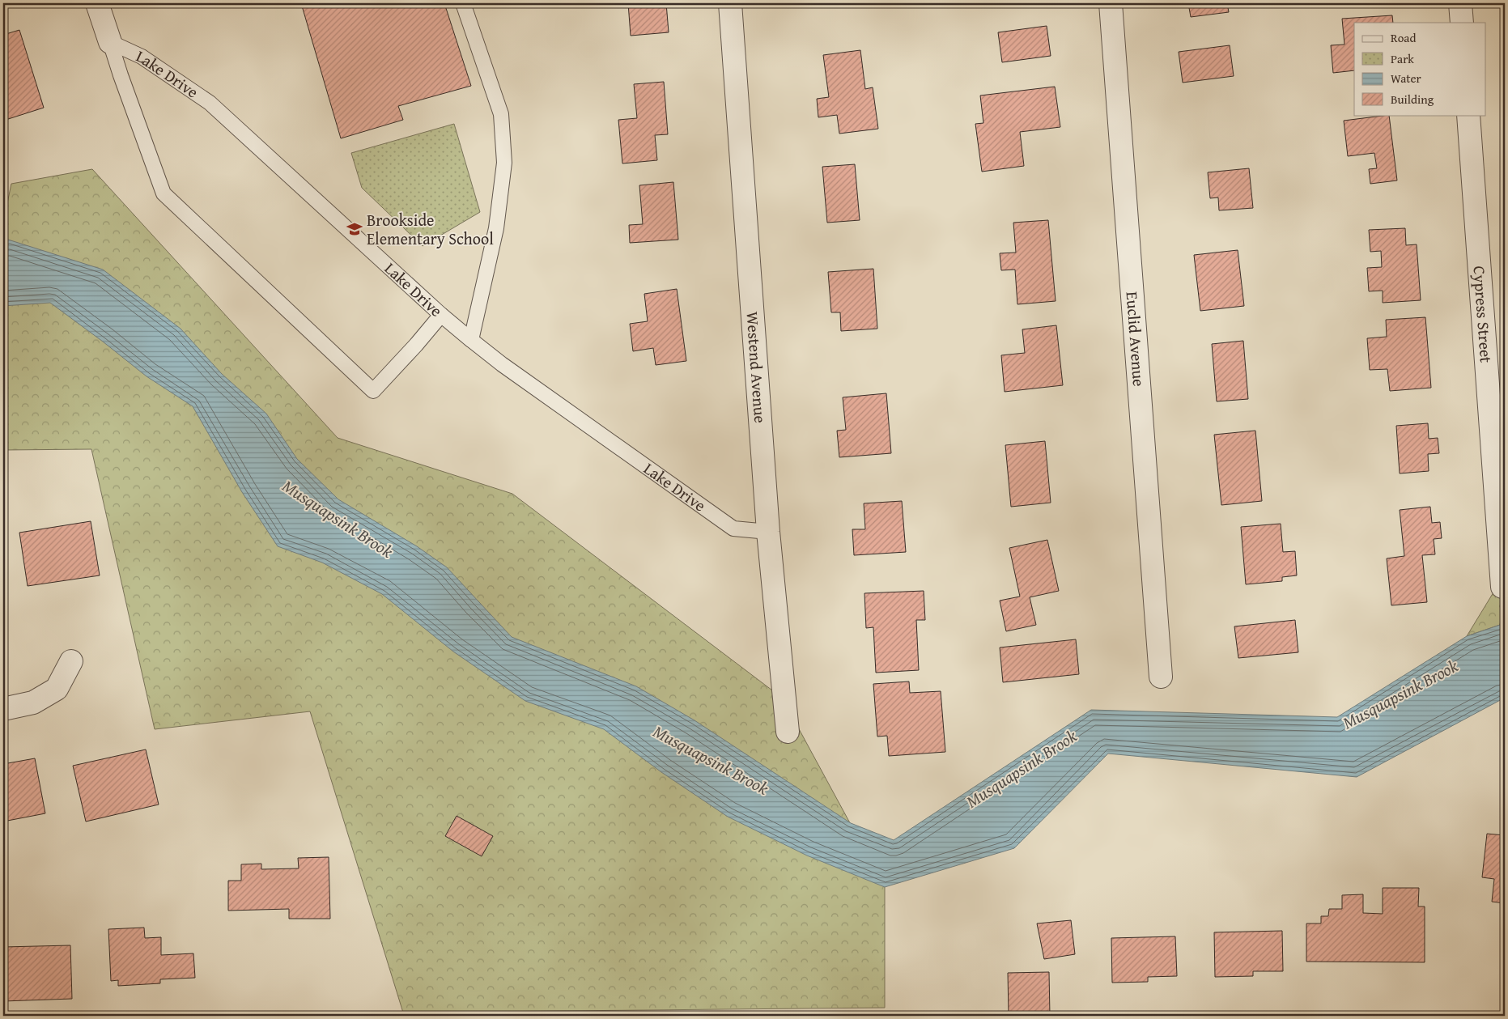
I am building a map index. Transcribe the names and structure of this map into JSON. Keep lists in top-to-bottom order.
{
  "streets": {
    "street": ["Cypress Street", "Euclid Avenue", "Westend Avenue"],
    "lane": ["Lake Drive"]
  },
  "crossings": [
    ["Lake Drive", "Westend Avenue"]
  ],
  "water": ["Musquapsink Brook"],
  "places": {
    "school or university": ["Brookside Elementary School"]
  },
  "legend": [
    "Road",
    "Park",
    "Water",
    "Building"
  ]
}
